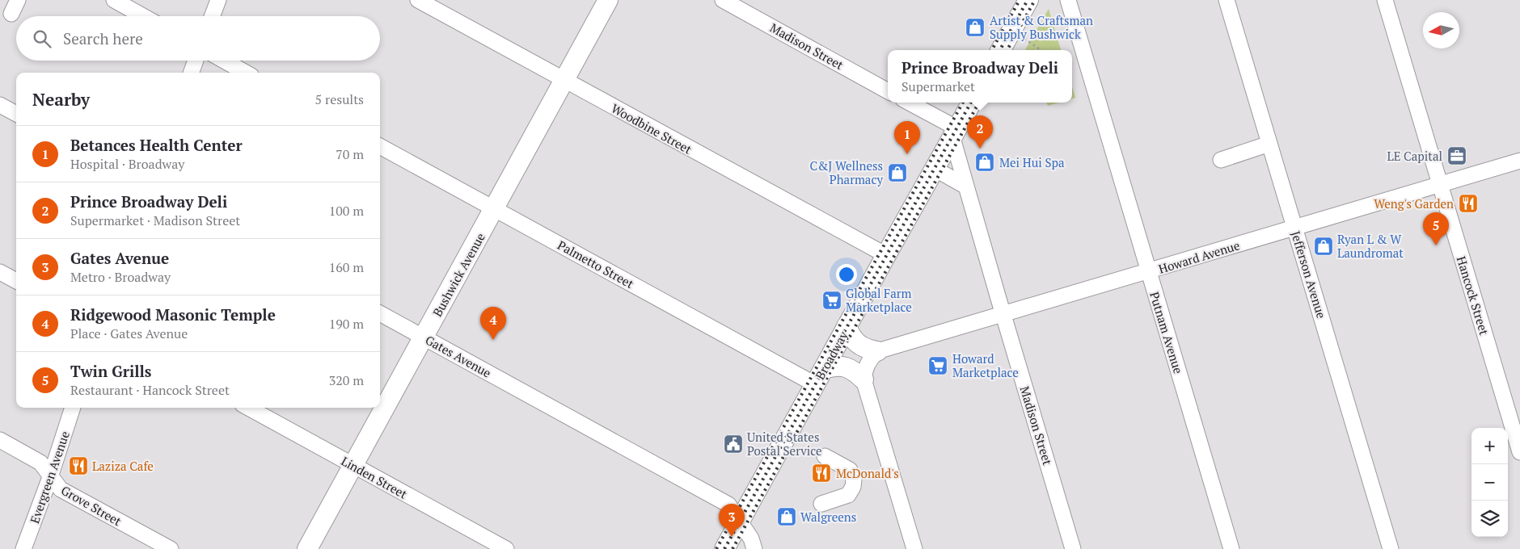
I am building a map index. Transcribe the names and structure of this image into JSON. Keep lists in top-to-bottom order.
{
  "streets": {
    "main road": ["Bushwick Avenue", "Broadway"],
    "street": [
      "Madison Street",
      "Woodbine Street",
      "Howard Avenue",
      "Palmetto Street",
      "Jefferson Avenue",
      "Hancock Street",
      "Putnam Avenue",
      "Gates Avenue",
      "Evergreen Avenue",
      "Linden Street",
      "Grove Street"
    ]
  },
  "crossings": [
    ["Madison Street", "Howard Avenue"],
    ["Madison Street", "Broadway"],
    ["Woodbine Street", "Bushwick Avenue"],
    ["Woodbine Street", "Broadway"],
    ["Howard Avenue", "Jefferson Avenue"],
    ["Howard Avenue", "Hancock Street"],
    ["Howard Avenue", "Putnam Avenue"],
    ["Palmetto Street", "Bushwick Avenue"],
    ["Palmetto Street", "Broadway"],
    ["Bushwick Avenue", "Gates Avenue"],
    ["Bushwick Avenue", "Linden Street"],
    ["Broadway", "Gates Avenue"],
    ["Evergreen Avenue", "Grove Street"]
  ],
  "places": {
    "shop": [
      "Artist & Craftsman Supply Bushwick",
      "Mei Hui Spa",
      "C&J Wellness Pharmacy",
      "Ryan L & W Laundromat",
      "Walgreens"
    ],
    "office": ["LE Capital"],
    "restaurant": ["Weng's Garden", "Laziza Cafe", "McDonald's"],
    "supermarket": ["Global Farm Marketplace", "Howard Marketplace"],
    "public building": ["United States Postal Service"]
  },
  "north": "left",
  "page": {
    "search": "Search here",
    "popup": ["Prince Broadway Deli", "Supermarket"],
    "heading": ["Nearby", "5 results"],
    "pins": [
      "2",
      "1",
      "5",
      "4",
      "3"
    ],
    "list": [
      {
        "mark": "1",
        "name": "Betances Health Center",
        "note": "Hospital · Broadway",
        "value": "70 m"
      },
      {
        "mark": "2",
        "name": "Prince Broadway Deli",
        "note": "Supermarket · Madison Street",
        "value": "100 m"
      },
      {
        "mark": "3",
        "name": "Gates Avenue",
        "note": "Metro · Broadway",
        "value": "160 m"
      },
      {
        "mark": "4",
        "name": "Ridgewood Masonic Temple",
        "note": "Place · Gates Avenue",
        "value": "190 m"
      },
      {
        "mark": "5",
        "name": "Twin Grills",
        "note": "Restaurant · Hancock Street",
        "value": "320 m"
      }
    ],
    "map_buttons": ["+", "−"]
  }
}
